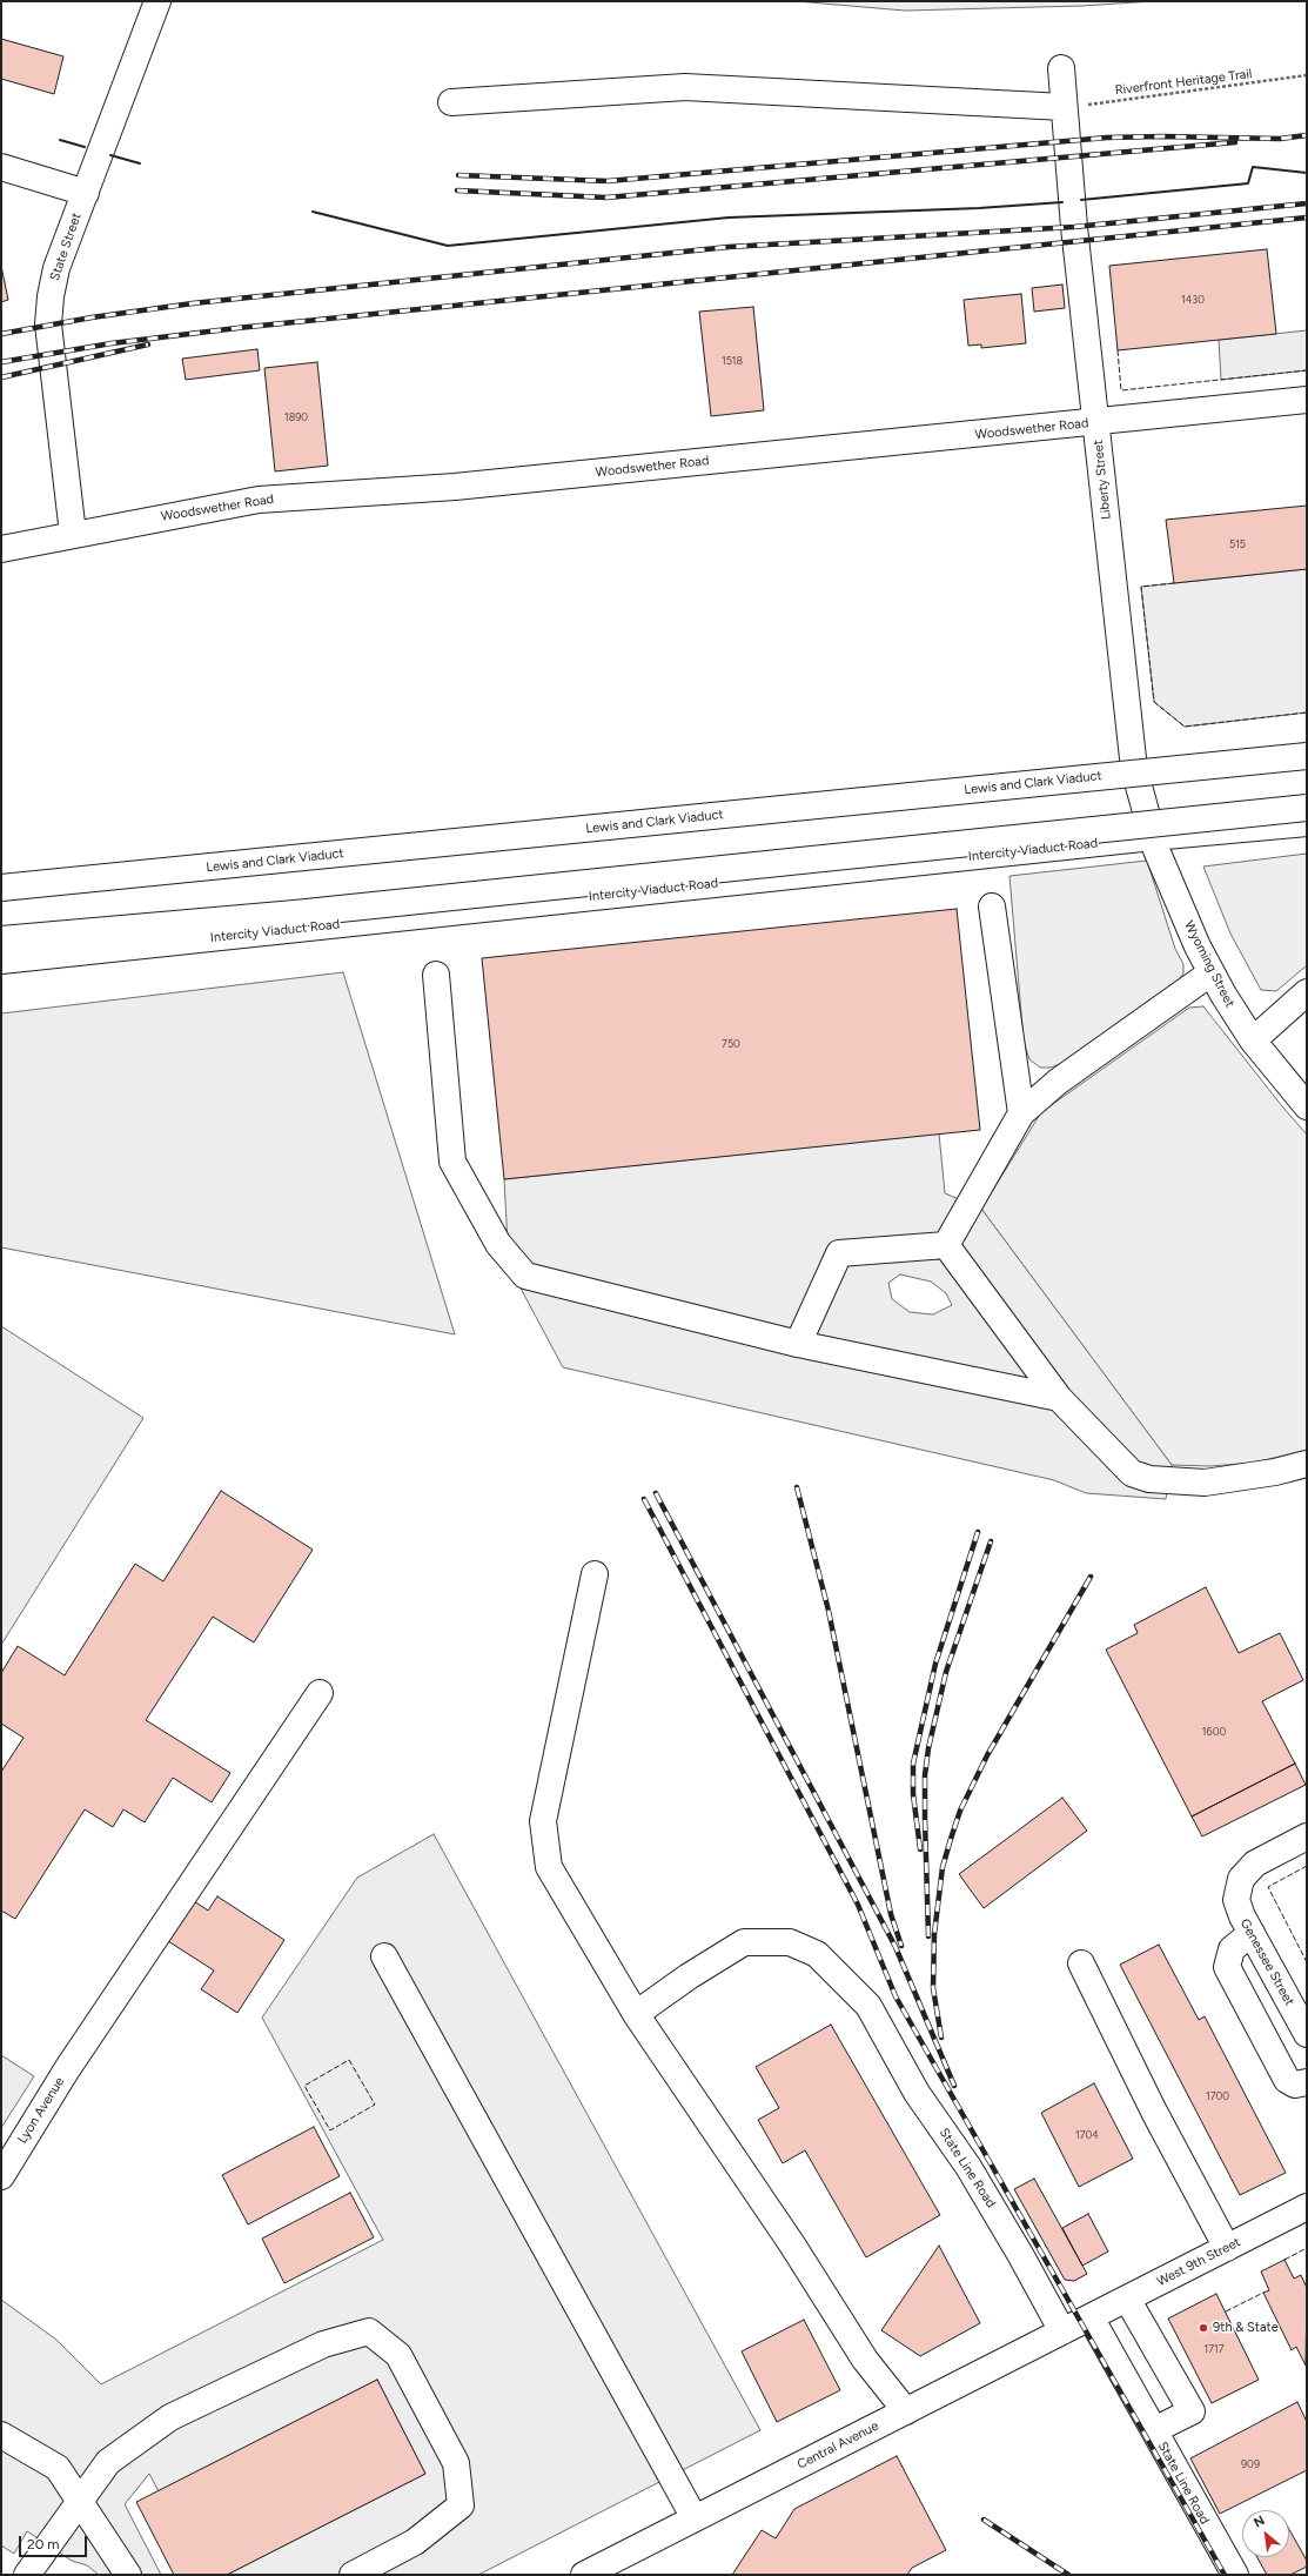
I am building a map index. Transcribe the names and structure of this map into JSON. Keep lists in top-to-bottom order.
{
  "streets": {
    "main road": [
      "State Street",
      "Woodswether Road",
      "Liberty Street",
      "Lewis and Clark Viaduct",
      "Intercity Viaduct Road",
      "Wyoming Street",
      "Genessee Street",
      "Lyon Avenue",
      "State Line Road",
      "West 9th Street",
      "Central Avenue"
    ],
    "path": ["Riverfront Heritage Trail"]
  },
  "crossings": [
    ["Riverfront Heritage Trail", "Liberty Street"],
    ["State Street", "Woodswether Road"],
    ["Woodswether Road", "Liberty Street"],
    ["Liberty Street", "Wyoming Street"],
    ["Intercity Viaduct Road", "Wyoming Street"],
    ["State Line Road", "West 9th Street"],
    ["State Line Road", "Central Avenue"],
    ["West 9th Street", "Central Avenue"]
  ],
  "places": ["9th & State"],
  "house_numbers": [
    "1430",
    "1518",
    "1890",
    "515",
    "750",
    "1600",
    "1700",
    "1704",
    "1717",
    "909"
  ],
  "scale_bar": "20 m",
  "north": "top left"
}
